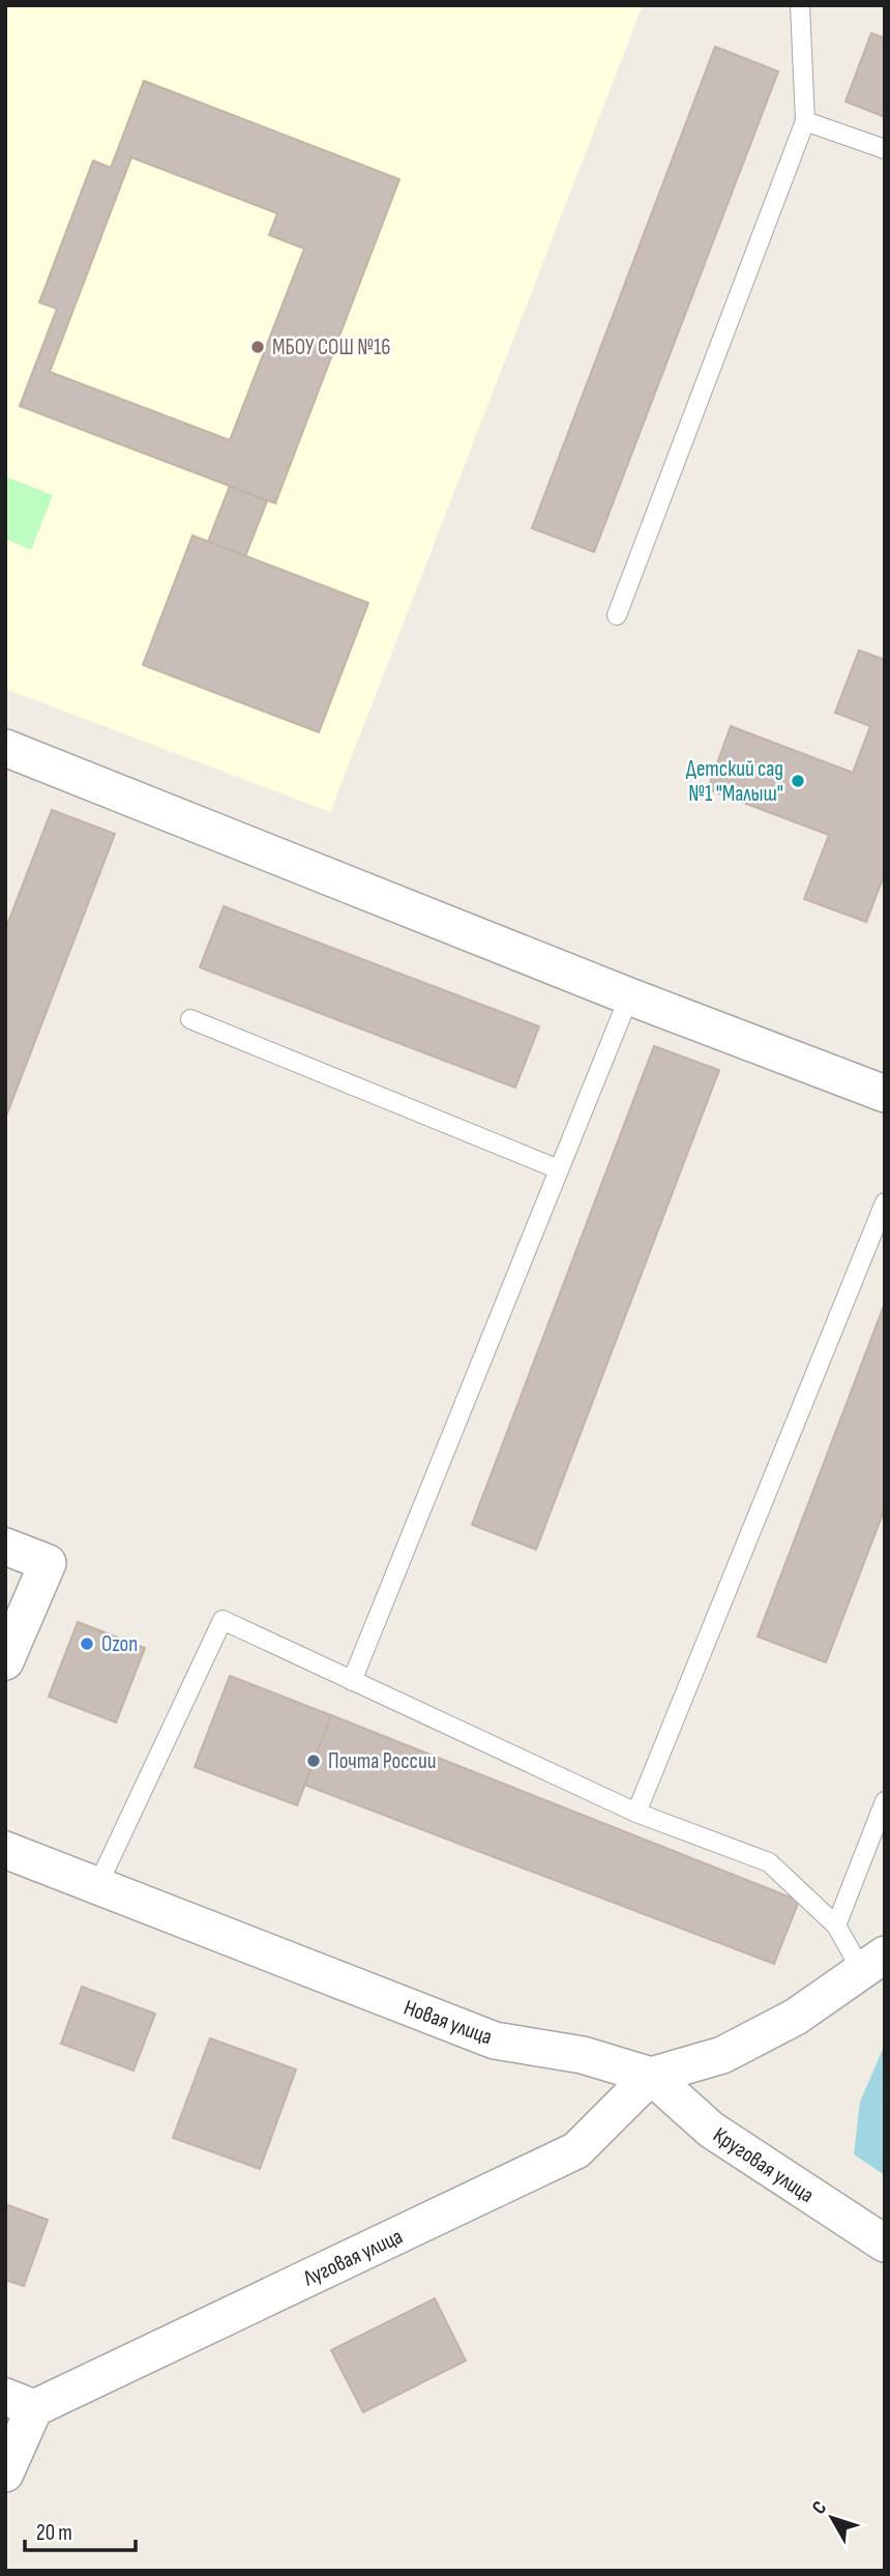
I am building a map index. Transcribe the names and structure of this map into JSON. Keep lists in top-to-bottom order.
{
  "streets": {
    "street": ["Новая улица", "Круговая улица", "Луговая улица"]
  },
  "crossings": [
    ["Новая улица", "Круговая улица"],
    ["Новая улица", "Луговая улица"],
    ["Круговая улица", "Луговая улица"]
  ],
  "places": [
    "МБОУ СОШ №16",
    "Детский сад №1 \"Малыш\"",
    "Ozon",
    "Почта России"
  ],
  "scale_bar": "20 m",
  "north": "top left"
}
